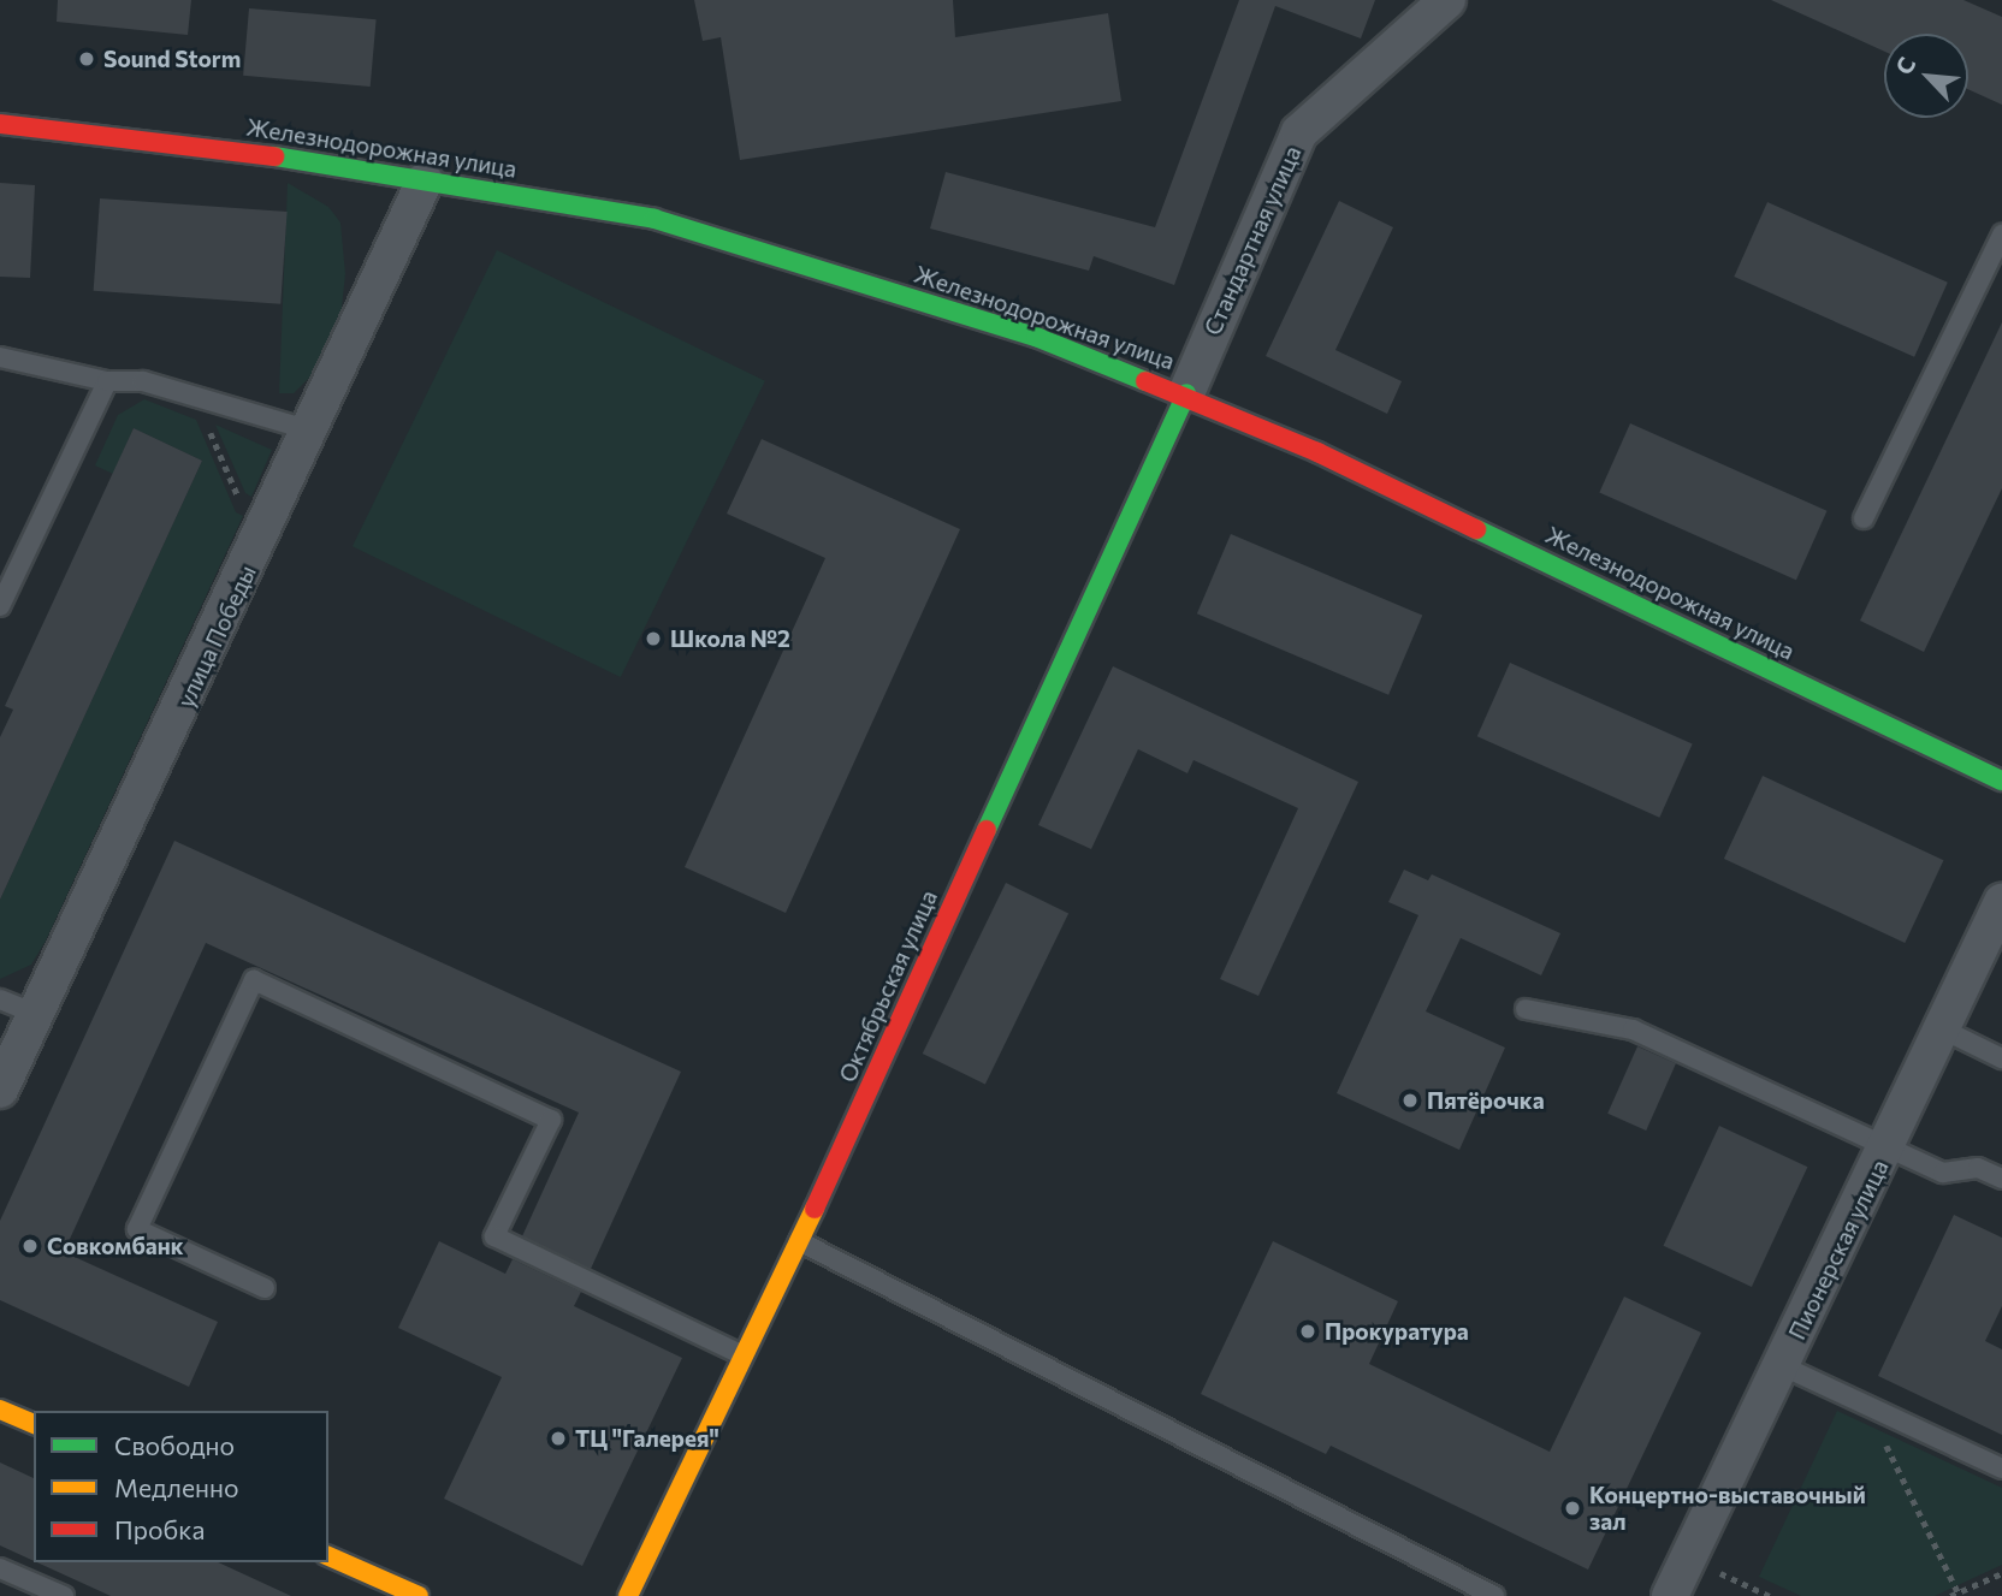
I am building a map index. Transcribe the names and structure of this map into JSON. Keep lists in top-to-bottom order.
{
  "streets": {
    "street": [
      "Железнодорожная улица",
      "Стандартная улица",
      "улица Победы",
      "Октябрьская улица",
      "Пионерская улица"
    ]
  },
  "crossings": [
    ["Железнодорожная улица", "Стандартная улица"],
    ["Железнодорожная улица", "улица Победы"],
    ["Железнодорожная улица", "Октябрьская улица"],
    ["Стандартная улица", "Октябрьская улица"]
  ],
  "places": [
    "Sound Storm",
    "Школа №2",
    "Пятёрочка",
    "Совкомбанк",
    "Прокуратура",
    "ТЦ \"Галерея\"",
    "Концертно-выставочный зал"
  ],
  "legend": ["Свободно", "Медленно", "Пробка"],
  "north": "top left"
}
